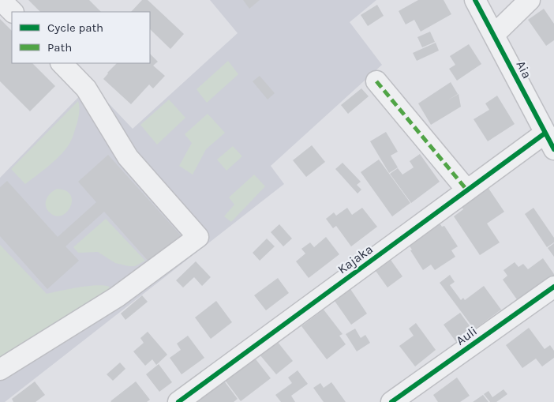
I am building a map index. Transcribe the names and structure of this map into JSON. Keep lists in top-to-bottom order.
{
  "streets": {
    "street": ["Aia", "Kajaka", "Auli"]
  },
  "crossings": [
    ["Aia", "Kajaka"]
  ],
  "legend": ["Cycle path", "Path"]
}
